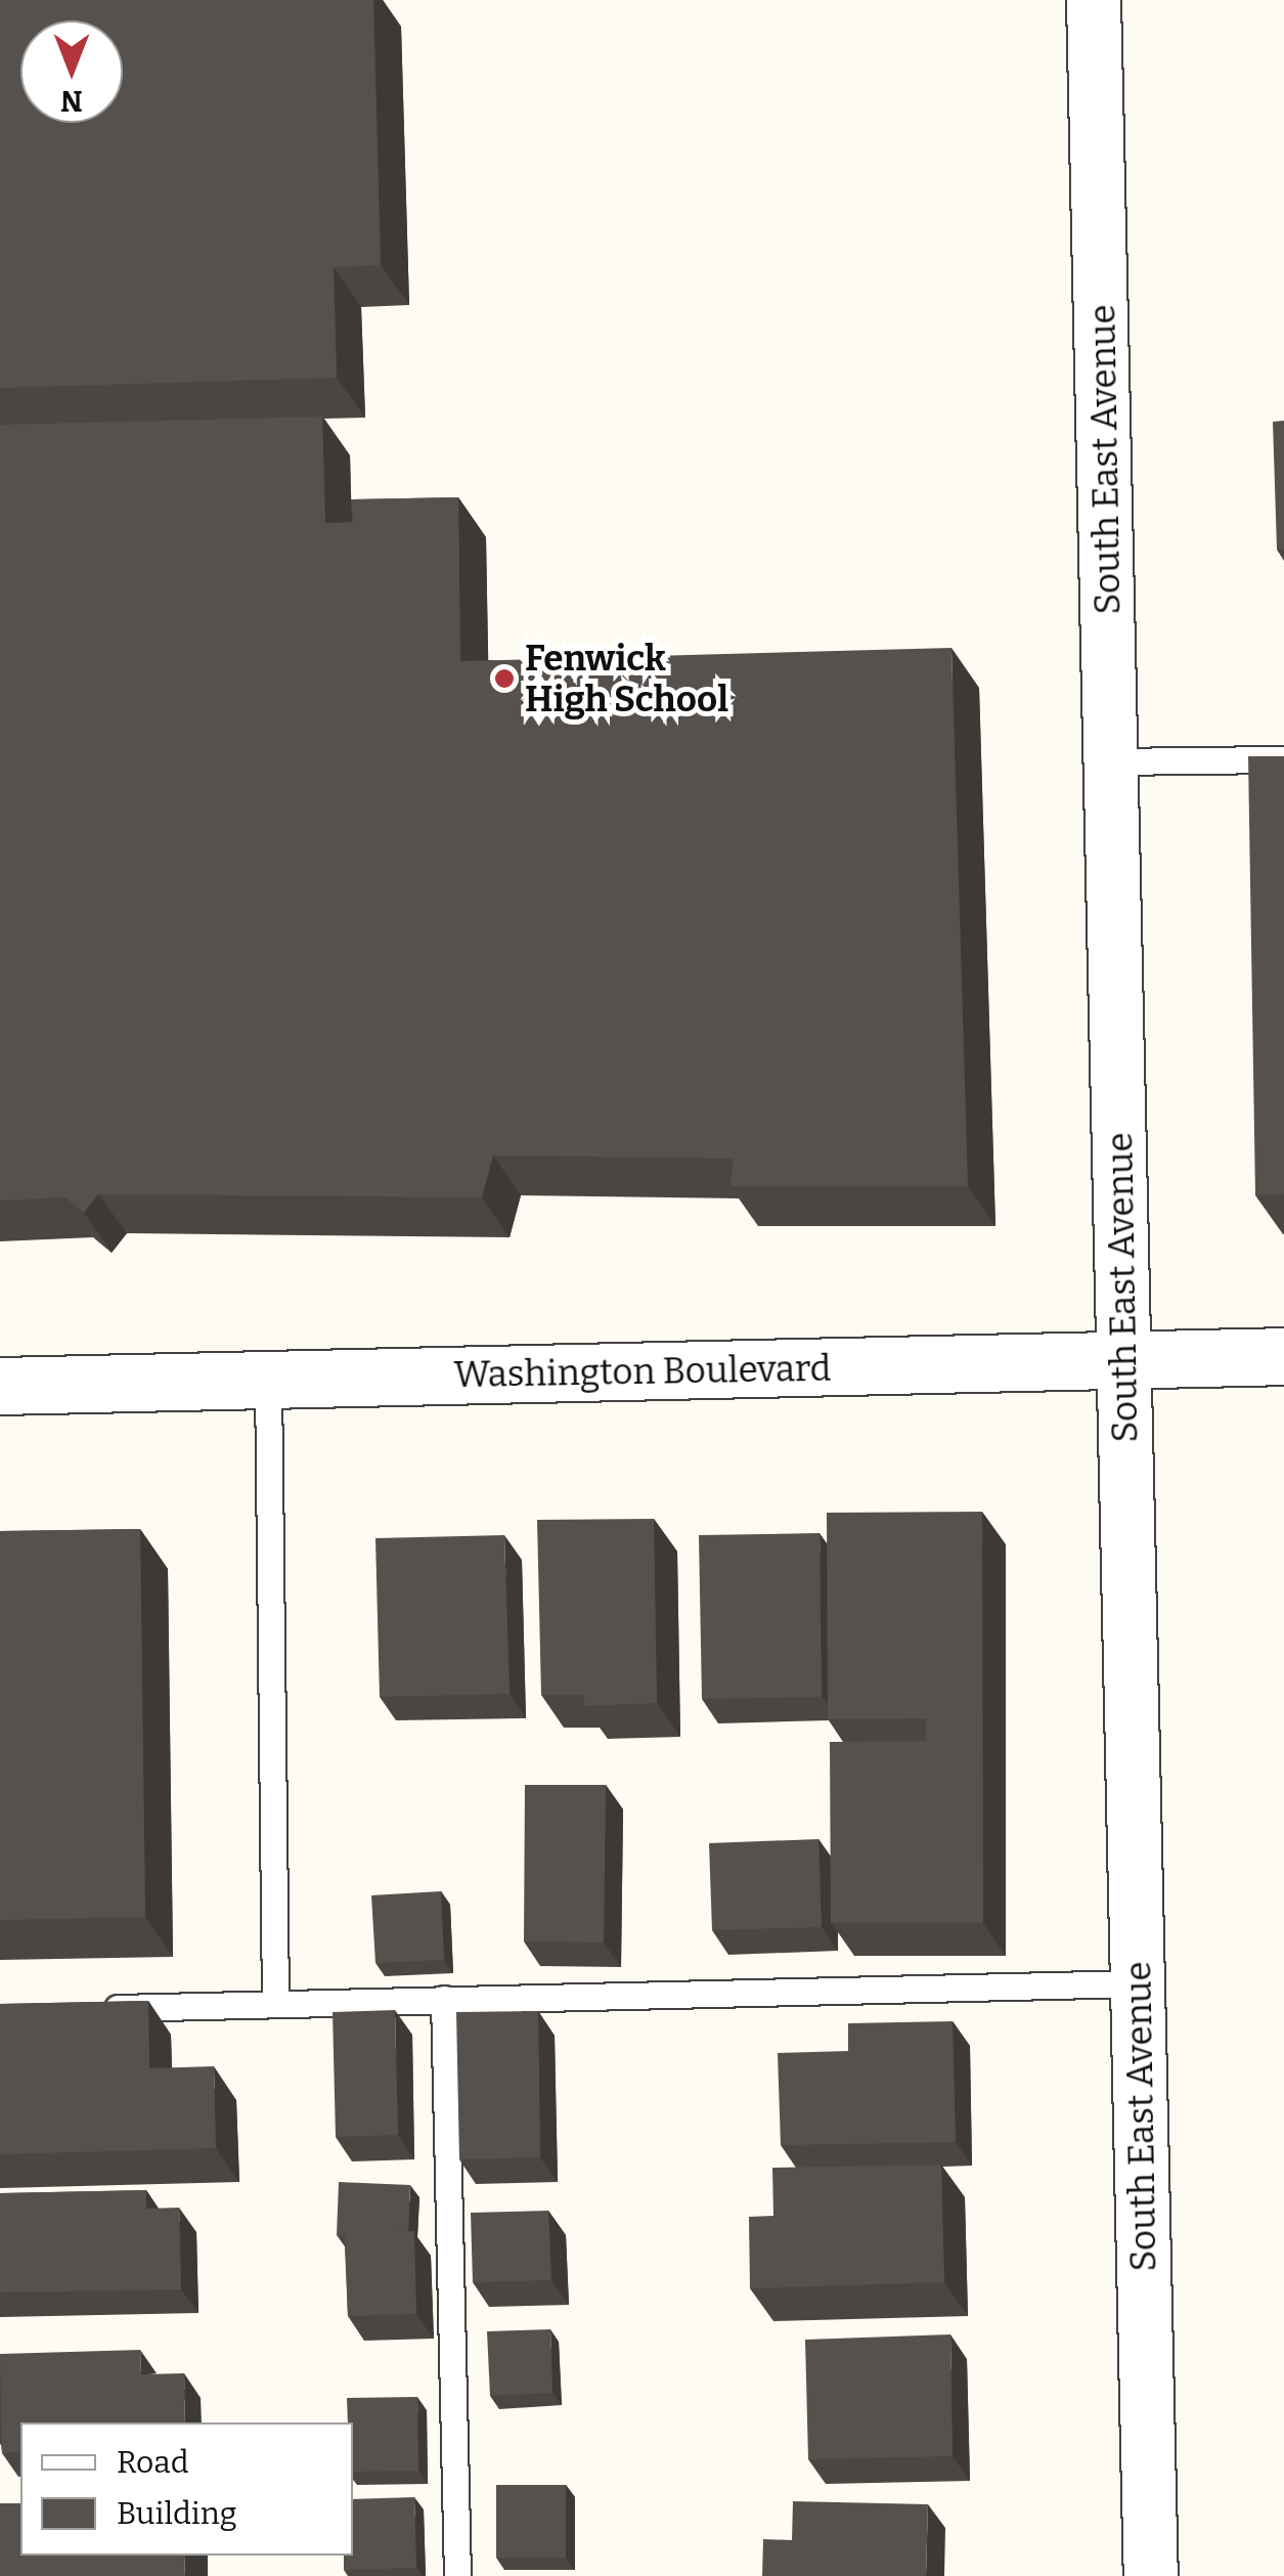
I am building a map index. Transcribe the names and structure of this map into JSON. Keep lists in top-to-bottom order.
{
  "streets": {
    "street": ["South East Avenue", "Washington Boulevard"]
  },
  "crossings": [
    ["South East Avenue", "Washington Boulevard"]
  ],
  "places": ["Fenwick High School"],
  "legend": ["Road", "Building"],
  "north": "bottom"
}
